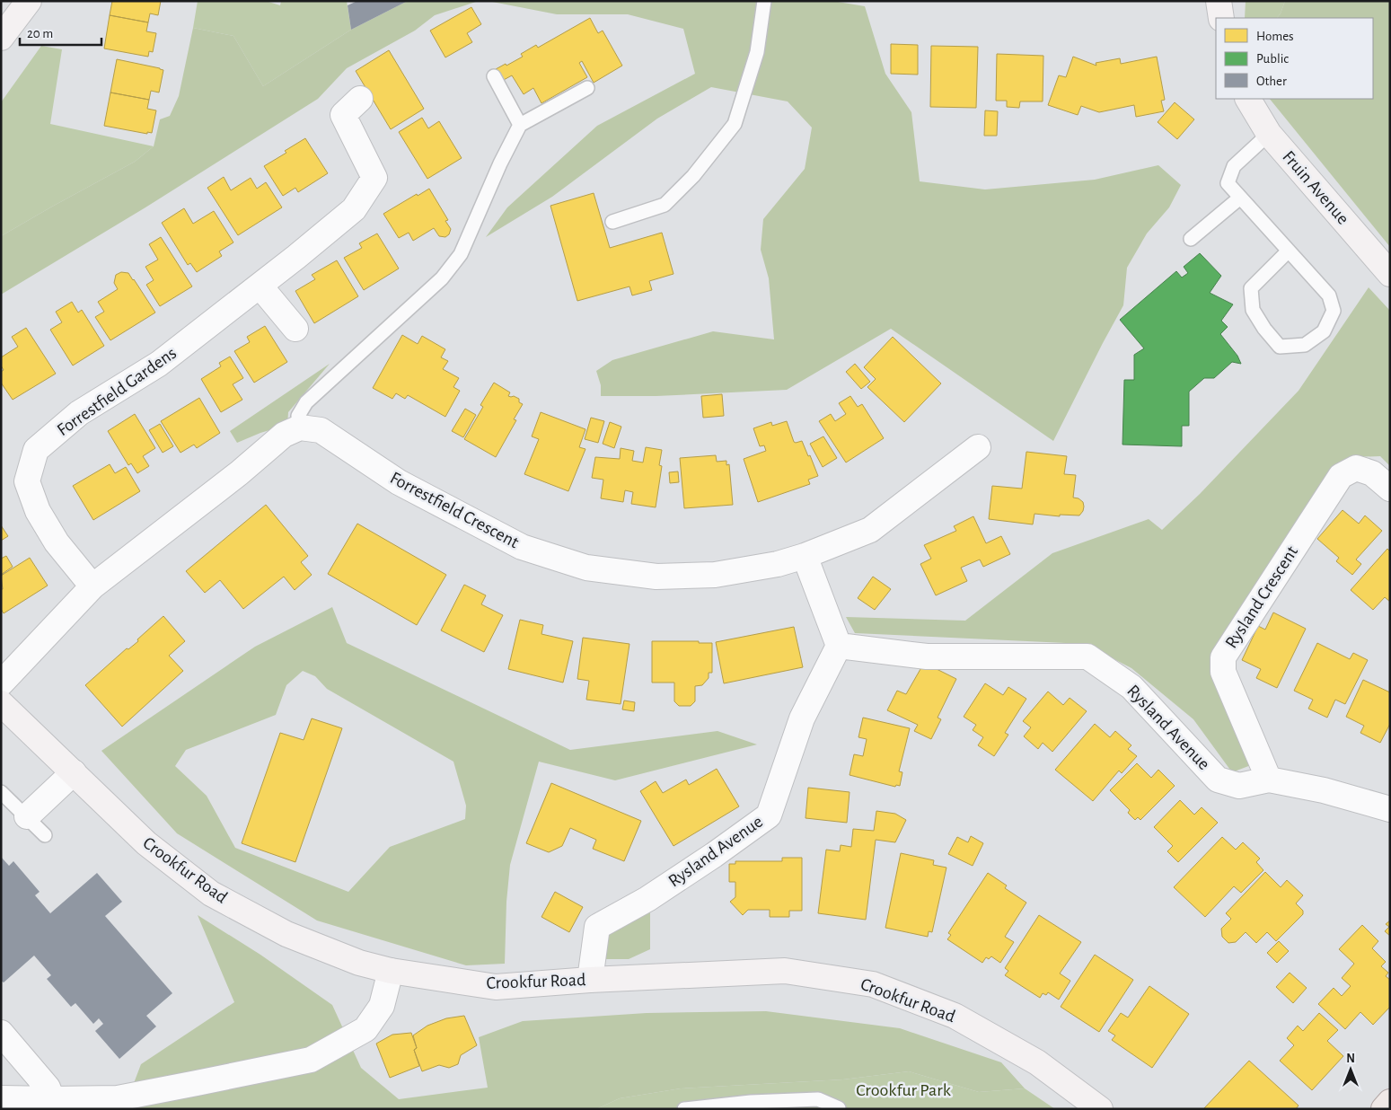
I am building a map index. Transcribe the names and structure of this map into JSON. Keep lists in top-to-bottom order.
{
  "streets": {
    "street": [
      "Fruin Avenue",
      "Forrestfield Gardens",
      "Forrestfield Crescent",
      "Rysland Crescent",
      "Rysland Avenue",
      "Crookfur Road"
    ]
  },
  "crossings": [
    ["Rysland Crescent", "Rysland Avenue"],
    ["Rysland Avenue", "Crookfur Road"]
  ],
  "parks": ["Crookfur Park"],
  "legend": ["Homes", "Public", "Other"],
  "scale_bar": "20 m",
  "north": "top"
}
